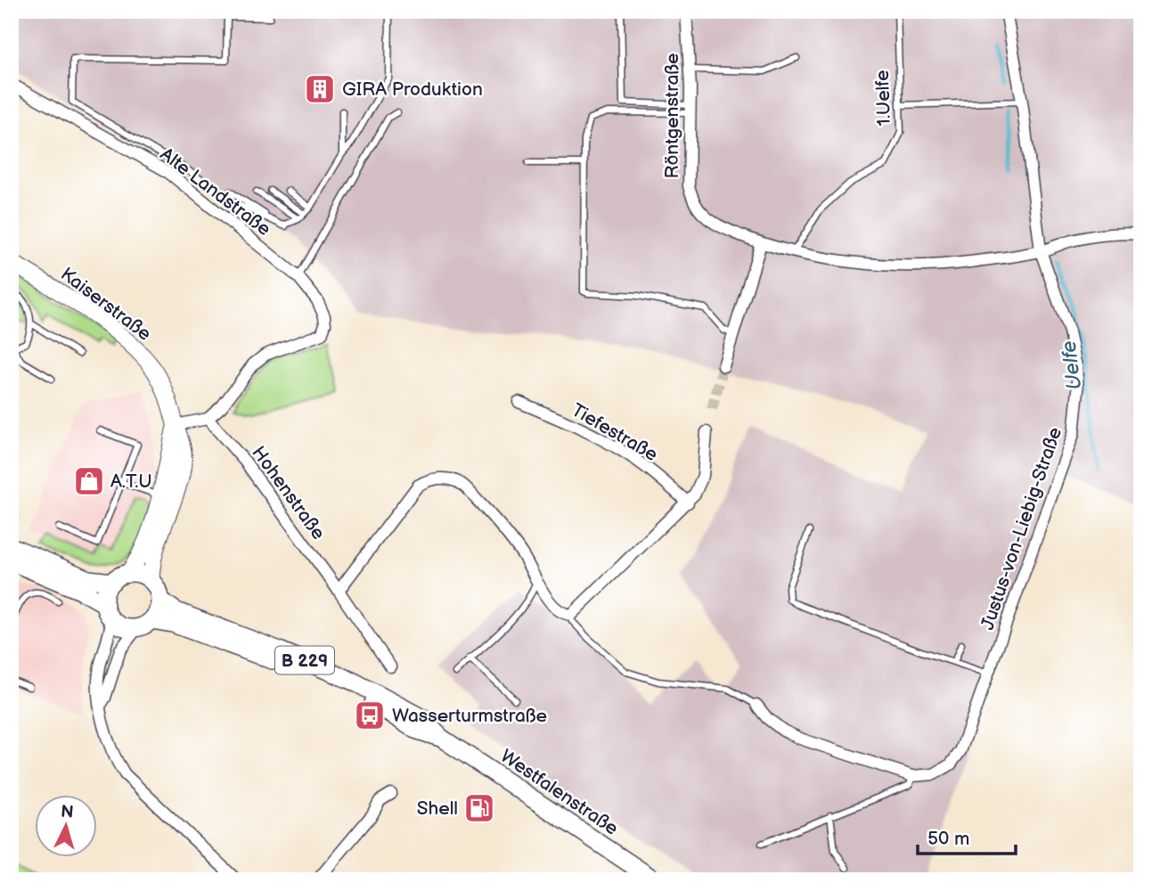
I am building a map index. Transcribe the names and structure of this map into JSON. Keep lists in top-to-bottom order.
{
  "streets": {
    "main road": ["Kaiserstraße", "B 229", "Westfalenstraße"],
    "street": [
      "Röntgenstraße",
      "Alte Landstraße",
      "Tiefestraße",
      "Hohenstraße",
      "Justus-von-Liebig-Straße"
    ],
    "lane": ["1.Uelfe"]
  },
  "crossings": [
    ["1.Uelfe", "Röntgenstraße"],
    ["Röntgenstraße", "Justus-von-Liebig-Straße"],
    ["Alte Landstraße", "Hohenstraße"],
    ["Kaiserstraße", "Westfalenstraße"]
  ],
  "water": ["Uelfe"],
  "places": {
    "building": ["GIRA Produktion"],
    "shop": ["A.T.U"],
    "bus stop": ["Wasserturmstraße"],
    "fuel station": ["Shell"]
  },
  "scale_bar": "50 m",
  "north": "top"
}
